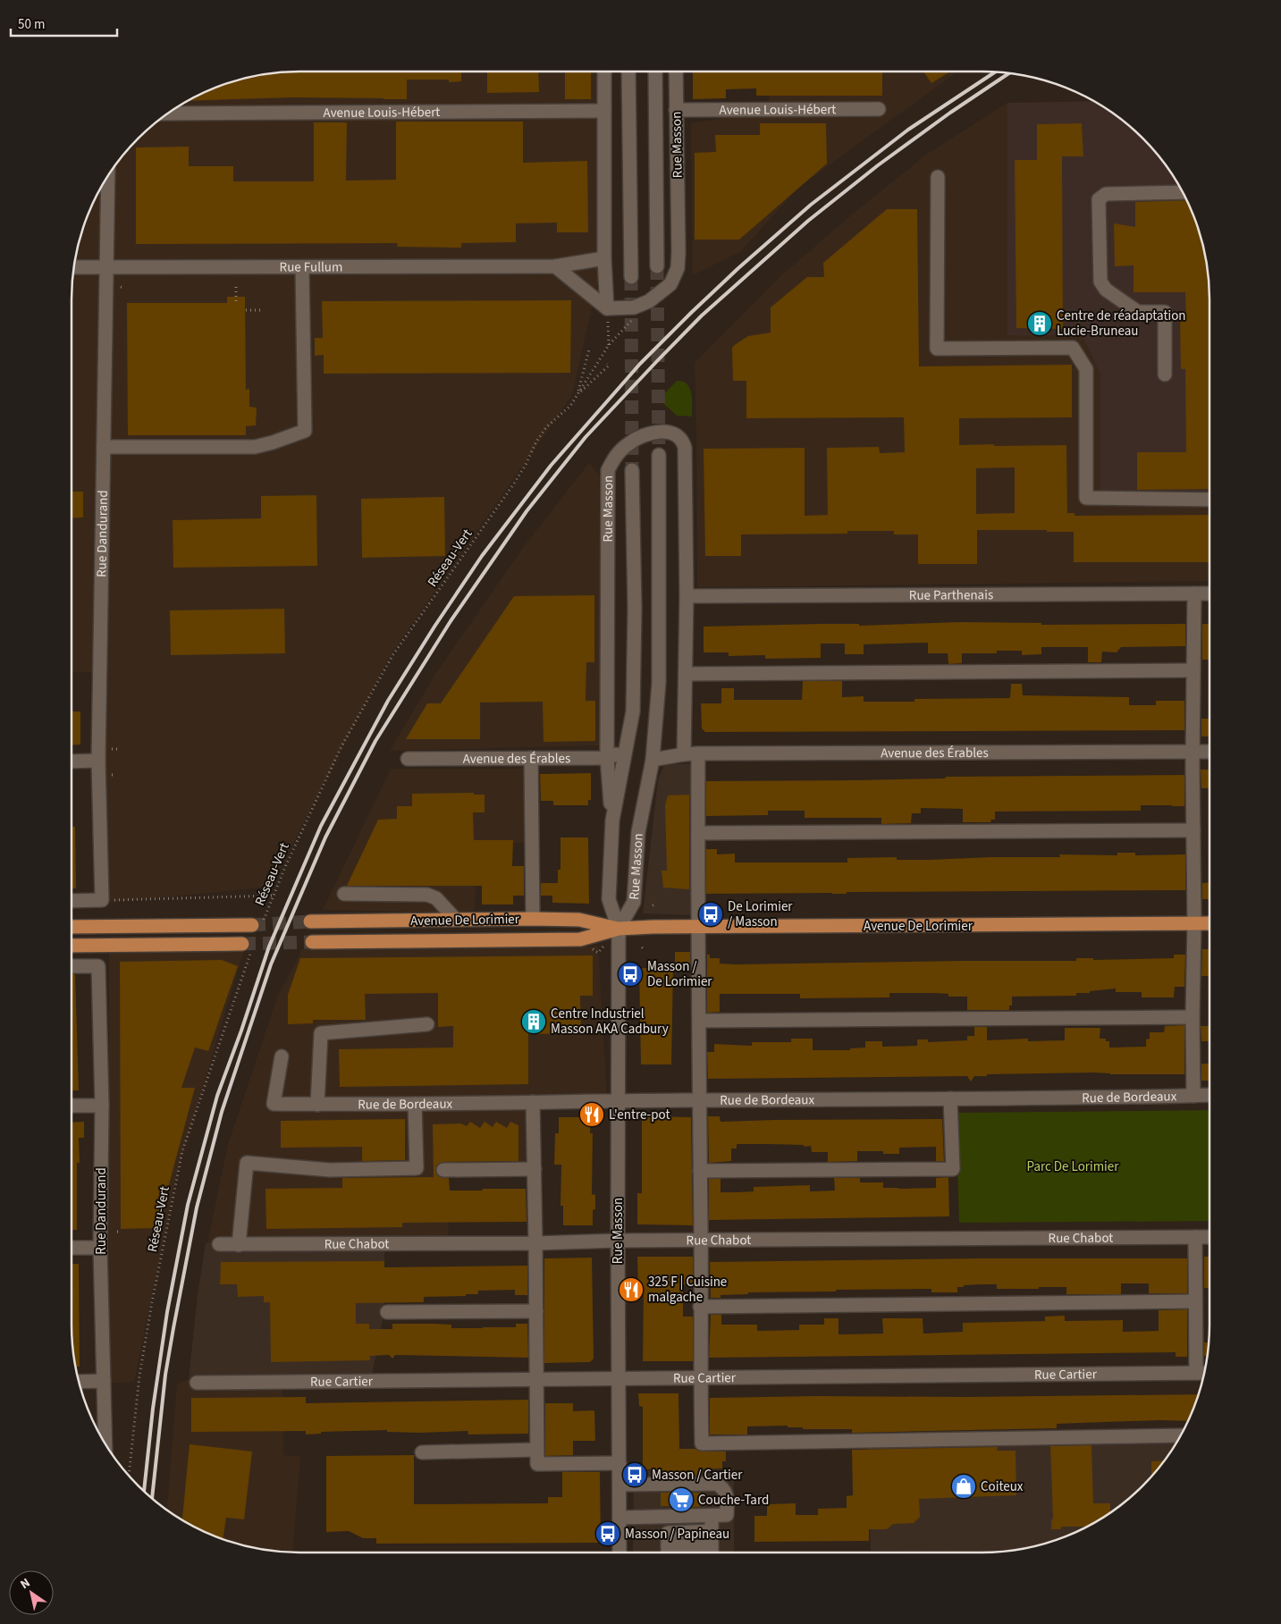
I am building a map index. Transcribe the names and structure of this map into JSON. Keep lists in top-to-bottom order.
{
  "streets": {
    "main road": ["Avenue De Lorimier"],
    "street": [
      "Avenue Louis-Hébert",
      "Rue Masson",
      "Rue Fullum",
      "Rue Dandurand",
      "Rue Parthenais",
      "Avenue des Érables",
      "Rue de Bordeaux",
      "Rue Chabot",
      "Rue Cartier"
    ],
    "path": ["Réseau-Vert"]
  },
  "crossings": [
    ["Avenue Louis-Hébert", "Rue Masson"],
    ["Rue Masson", "Rue Parthenais"],
    ["Rue Masson", "Avenue des Érables"],
    ["Rue Masson", "Avenue De Lorimier"],
    ["Rue Masson", "Rue de Bordeaux"],
    ["Rue Masson", "Rue Chabot"],
    ["Rue Masson", "Rue Cartier"],
    ["Rue Fullum", "Rue Dandurand"]
  ],
  "parks": ["Parc De Lorimier"],
  "places": {
    "building": ["Centre de réadaptation Lucie-Bruneau", "Centre Industriel Masson AKA Cadbury"],
    "bus stop": [
      "De Lorimier / Masson",
      "Masson / De Lorimier",
      "Masson / Cartier",
      "Masson / Papineau"
    ],
    "restaurant": ["L'entre-pot", "325 F | Cuisine malgache"],
    "shop": ["Coiteux"],
    "supermarket": ["Couche-Tard"]
  },
  "scale_bar": "50 m",
  "north": "top left"
}
